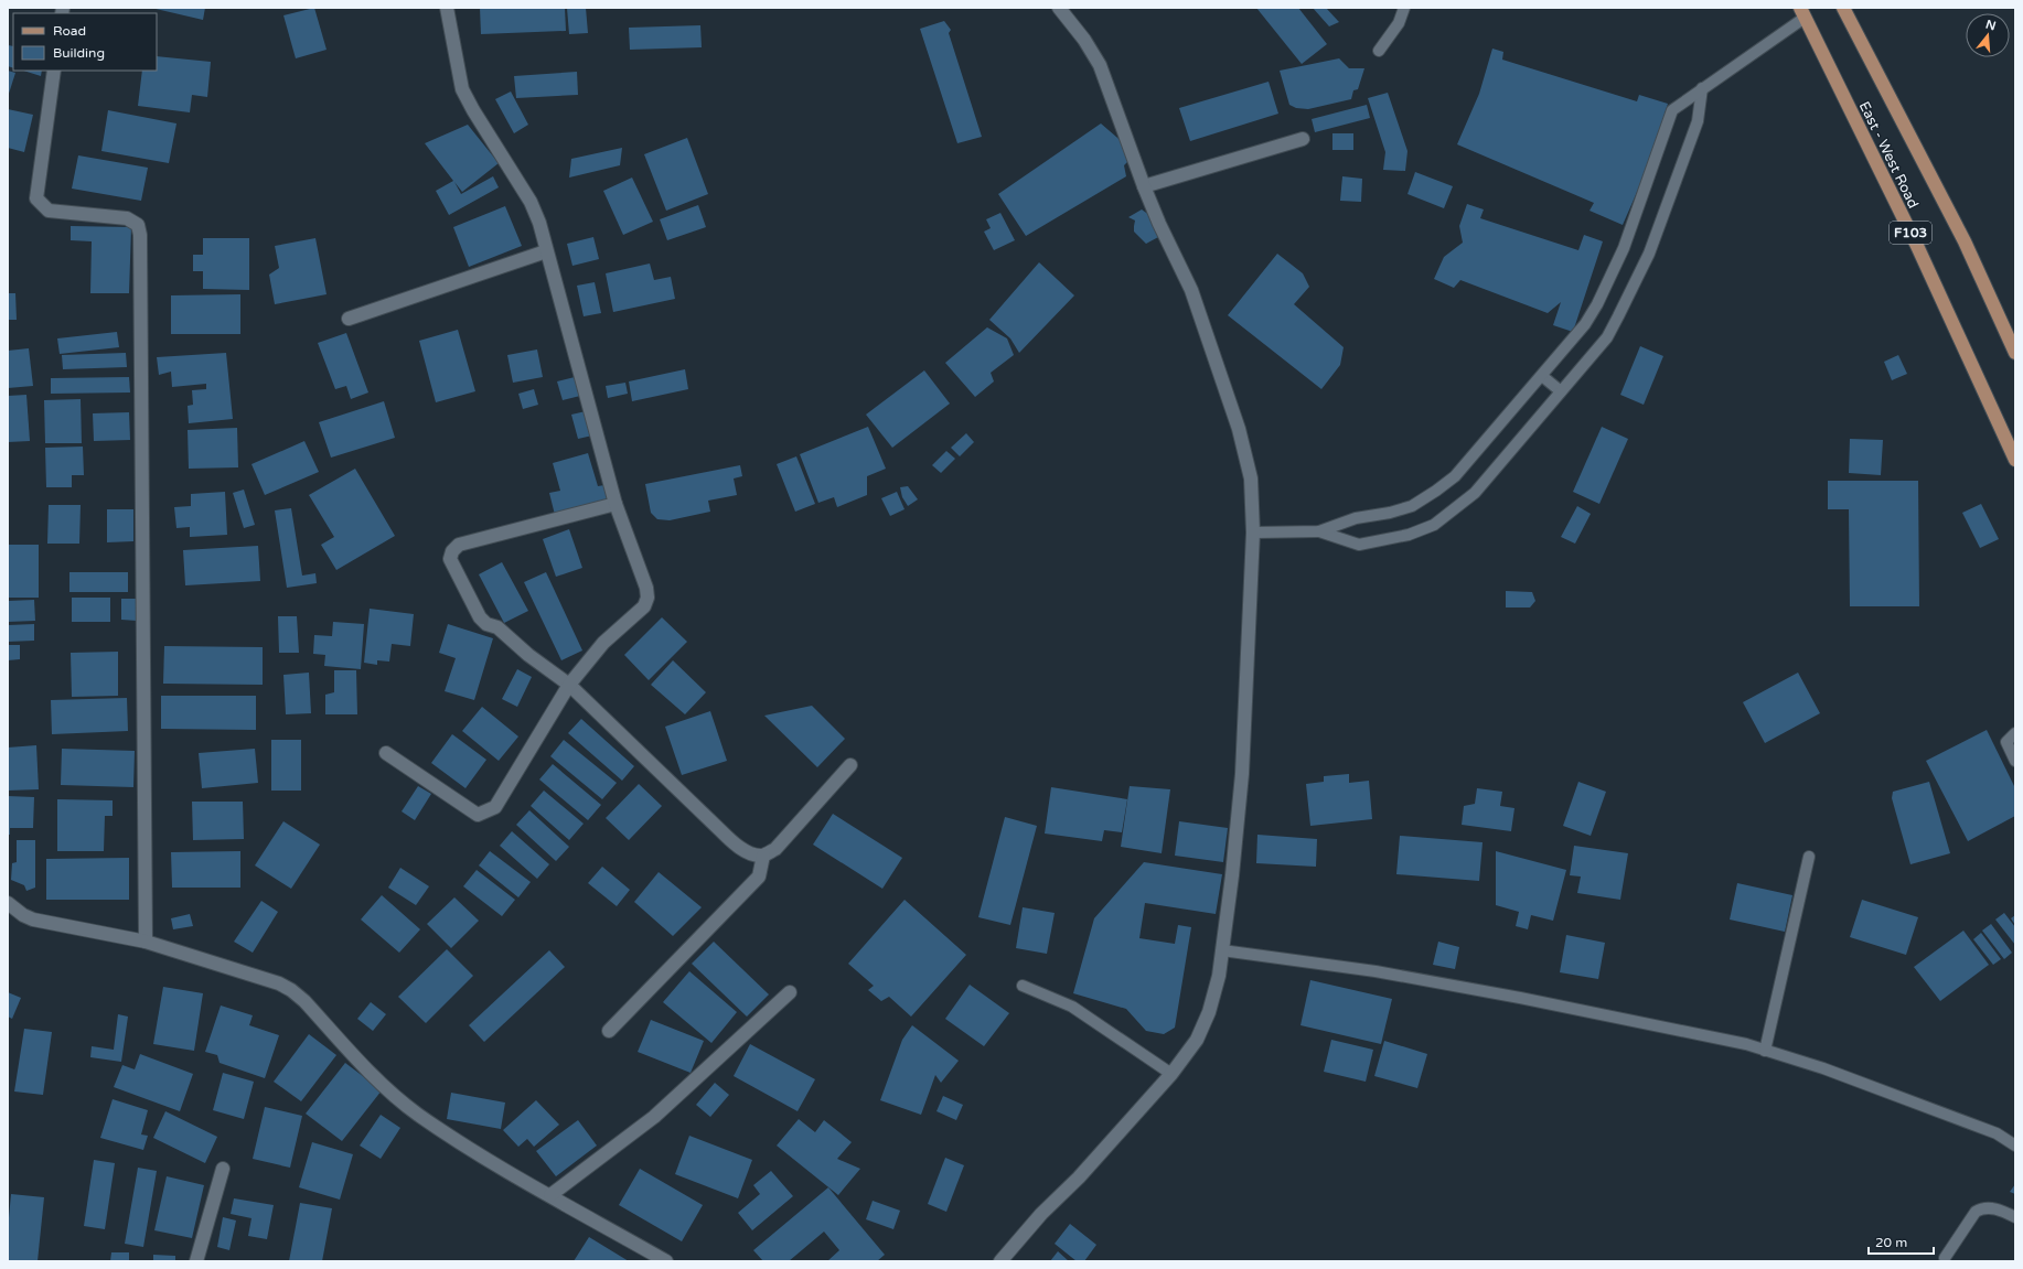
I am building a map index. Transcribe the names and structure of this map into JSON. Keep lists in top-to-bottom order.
{
  "streets": {
    "main road": ["East - West Road", "F103"]
  },
  "legend": ["Road", "Building"],
  "scale_bar": "20 m",
  "north": "top"
}
